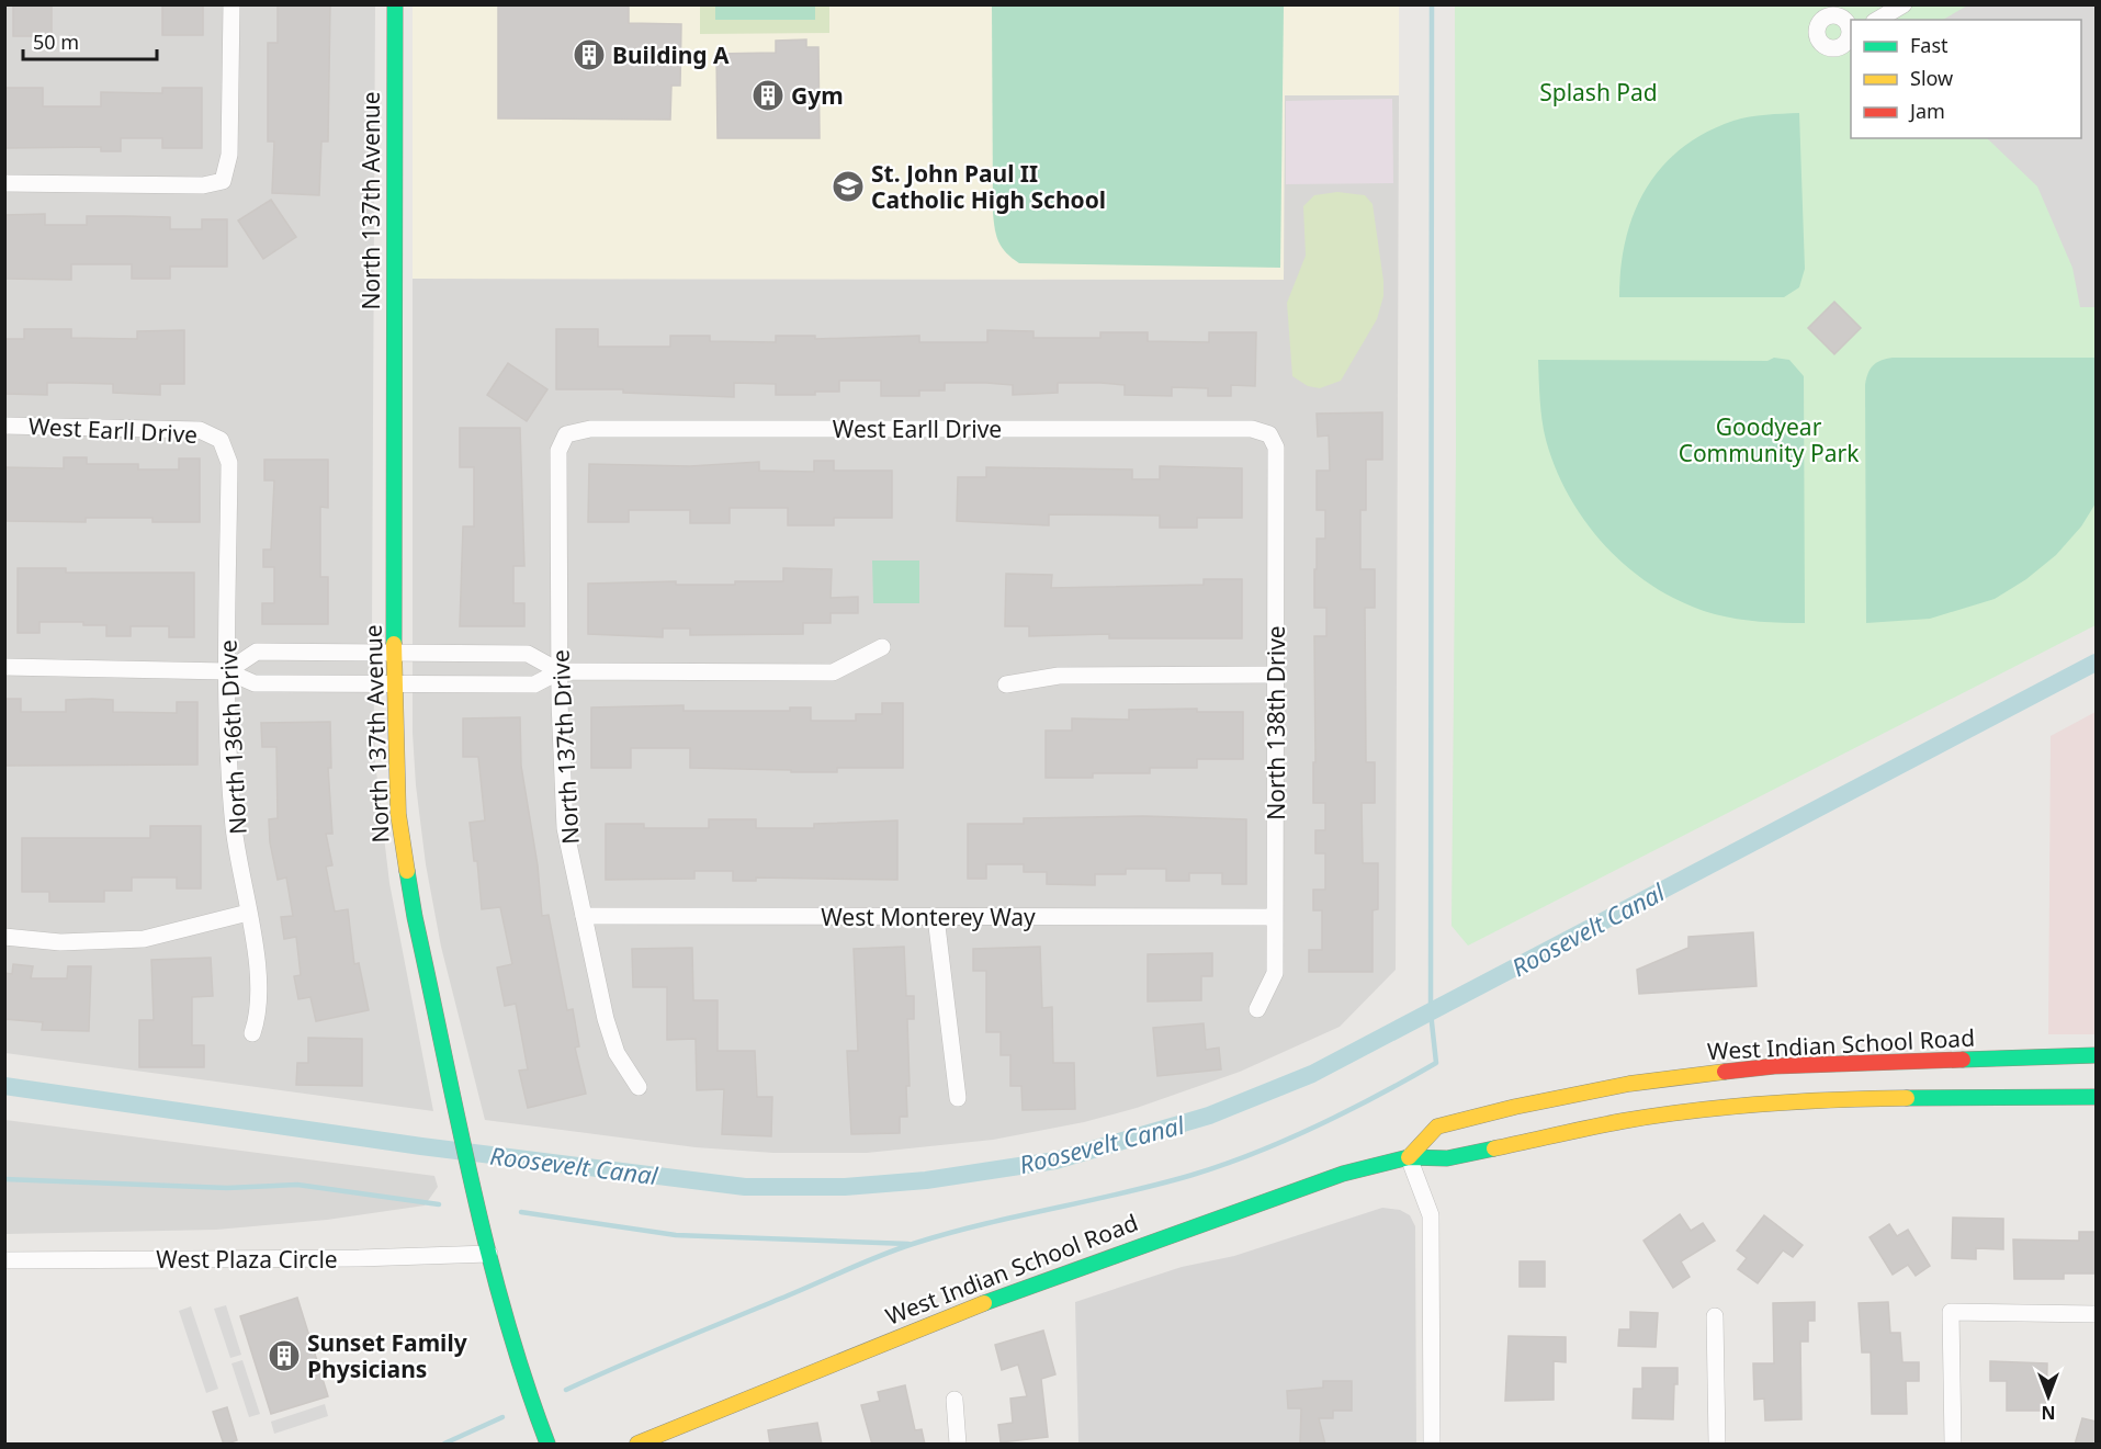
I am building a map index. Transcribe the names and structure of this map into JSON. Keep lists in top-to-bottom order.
{
  "streets": {
    "main road": ["North 137th Avenue", "West Indian School Road"],
    "street": [
      "West Earll Drive",
      "North 138th Drive",
      "North 136th Drive",
      "North 137th Drive",
      "West Monterey Way",
      "West Plaza Circle"
    ]
  },
  "crossings": [
    ["North 137th Avenue", "West Plaza Circle"],
    ["West Earll Drive", "North 138th Drive"],
    ["West Earll Drive", "North 136th Drive"],
    ["West Earll Drive", "North 137th Drive"],
    ["North 138th Drive", "West Monterey Way"],
    ["North 137th Drive", "West Monterey Way"]
  ],
  "water": ["Roosevelt Canal"],
  "parks": ["Splash Pad", "Goodyear Community Park"],
  "places": {
    "building": ["Building A", "Gym", "Sunset Family Physicians"],
    "school or university": ["St. John Paul II Catholic High School"]
  },
  "legend": ["Fast", "Slow", "Jam"],
  "scale_bar": "50 m",
  "north": "bottom"
}
